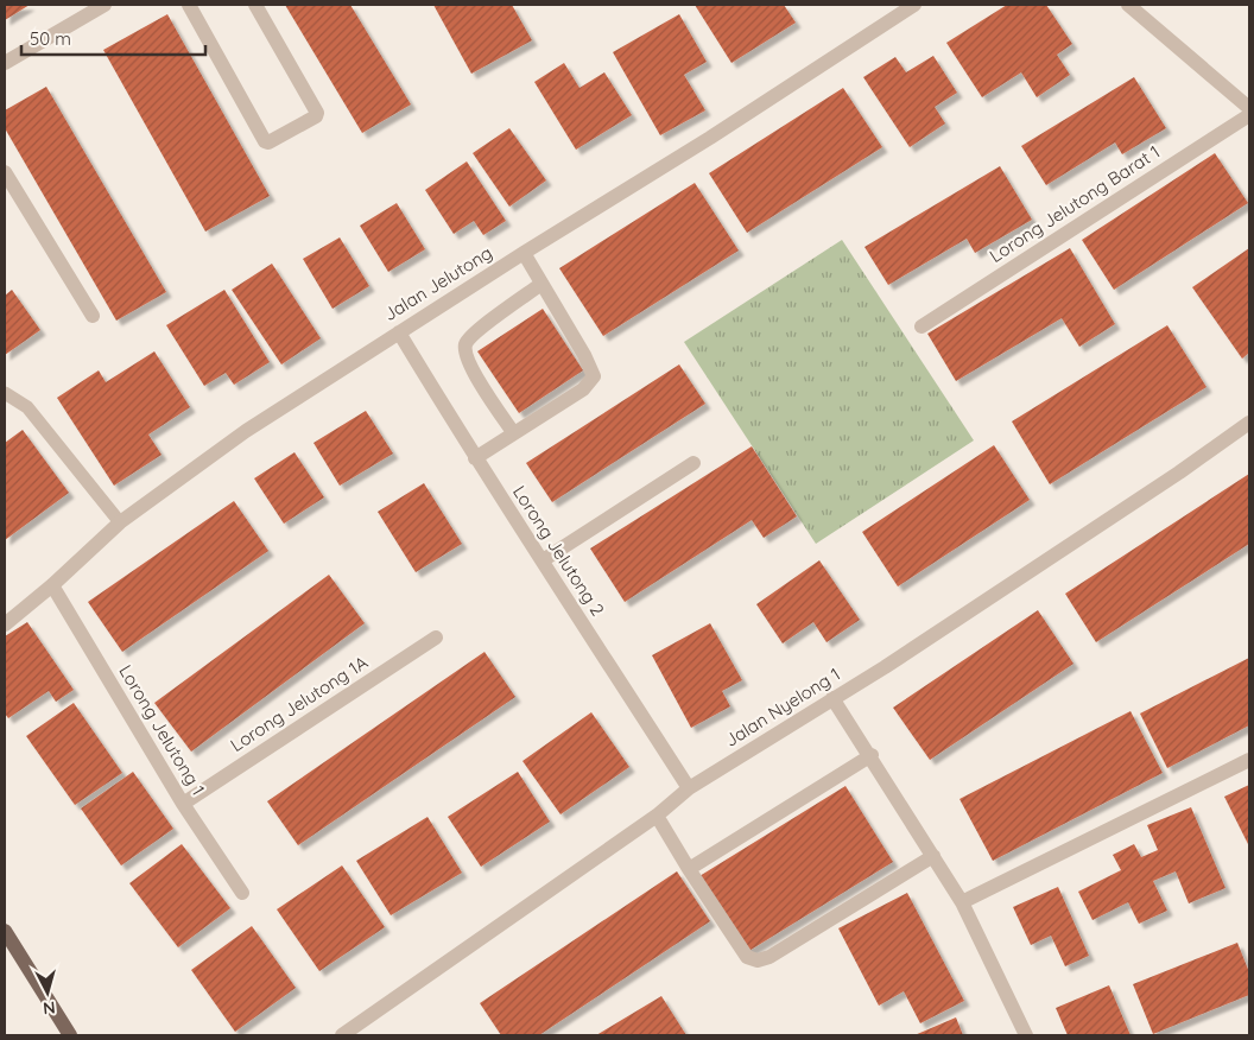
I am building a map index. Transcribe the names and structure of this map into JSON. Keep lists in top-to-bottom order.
{
  "streets": {
    "street": [
      "Lorong Jelutong Barat 1",
      "Jalan Jelutong",
      "Lorong Jelutong 2",
      "Lorong Jelutong 1A",
      "Jalan Nyelong 1",
      "Lorong Jelutong 1"
    ]
  },
  "crossings": [
    ["Jalan Jelutong", "Lorong Jelutong 2"],
    ["Jalan Jelutong", "Lorong Jelutong 1"],
    ["Lorong Jelutong 2", "Jalan Nyelong 1"],
    ["Lorong Jelutong 1A", "Lorong Jelutong 1"]
  ],
  "scale_bar": "50 m",
  "north": "bottom"
}
